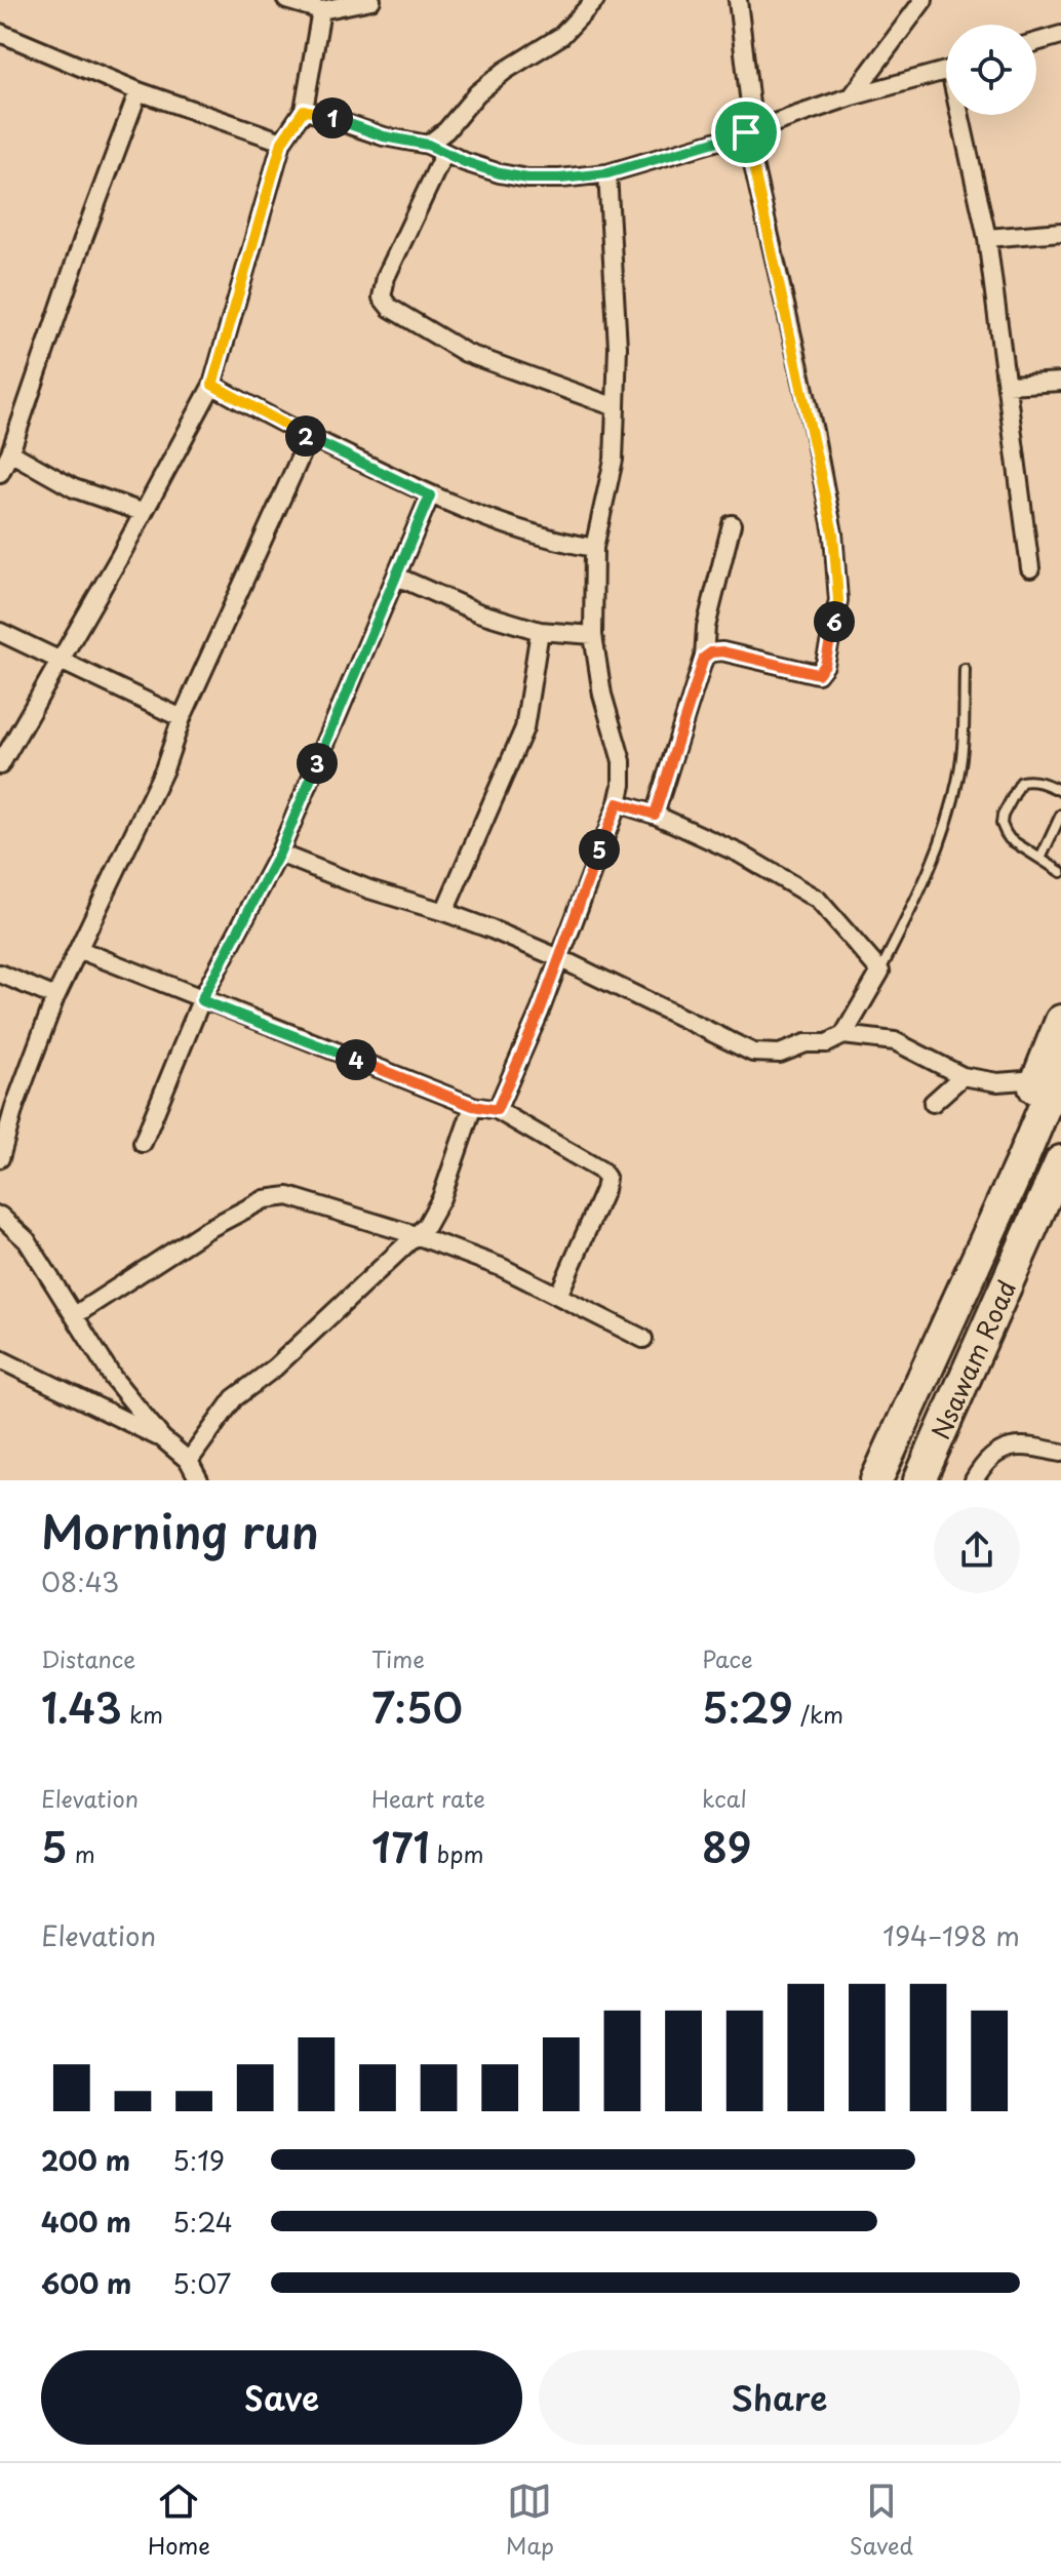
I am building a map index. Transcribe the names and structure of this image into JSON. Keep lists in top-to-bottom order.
{
  "streets": {
    "highway": ["Nsawam Road"]
  },
  "page": {
    "pins": [
      "1",
      "2",
      "6",
      "3",
      "5",
      "4"
    ],
    "heading": ["Morning run", "08:43"],
    "stats": [
      ["Distance", "1.43 km"],
      ["Time", "7:50"],
      ["Pace", "5:29 /km"],
      ["Elevation", "5 m"],
      ["Heart rate", "171 bpm"],
      ["kcal", "89"]
    ],
    "chart": ["Elevation", "194–198 m"],
    "list": [
      {
        "name": "200 m",
        "note": "5:19"
      },
      {
        "name": "400 m",
        "note": "5:24"
      },
      {
        "name": "600 m",
        "note": "5:07"
      }
    ],
    "buttons": ["Save", "Share"],
    "tabs": ["Home", "Map", "Saved"]
  }
}
